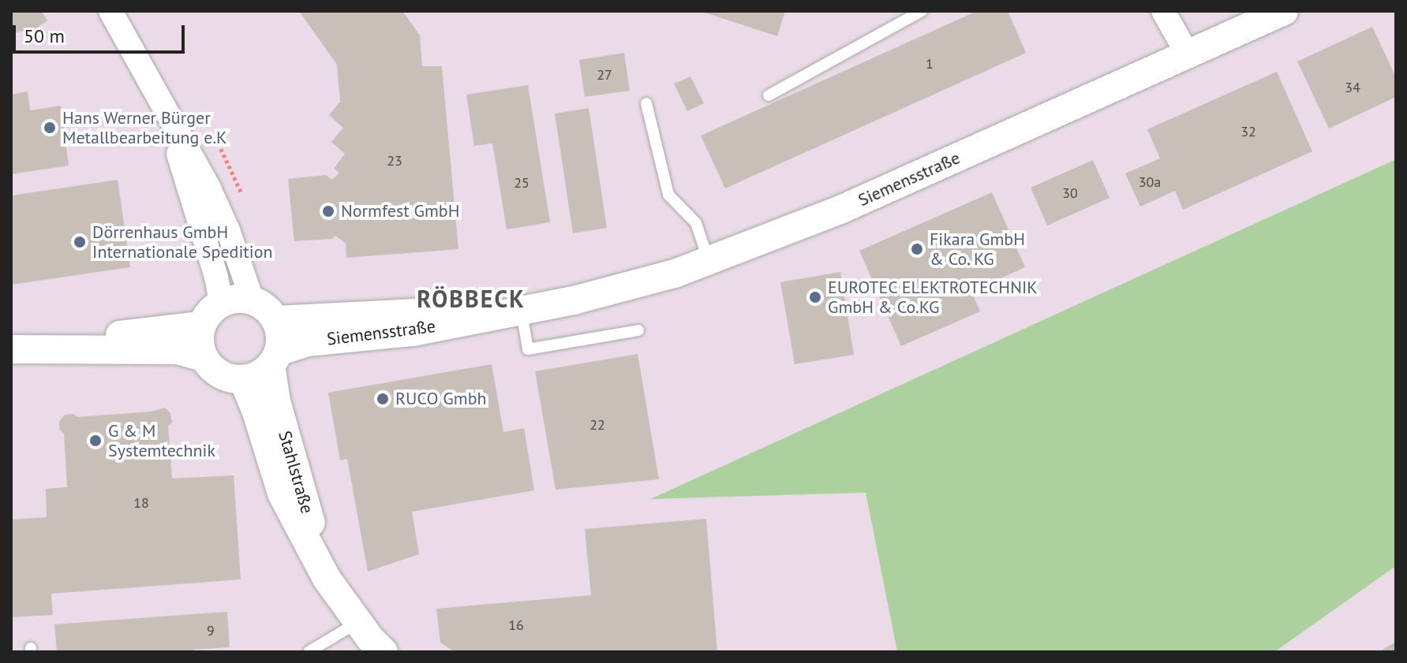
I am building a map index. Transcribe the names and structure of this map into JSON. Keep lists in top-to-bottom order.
{
  "streets": {
    "street": ["Siemensstraße", "Stahlstraße"]
  },
  "crossings": [
    ["Siemensstraße", "Stahlstraße"]
  ],
  "districts": ["RÖBBECK"],
  "places": [
    "Hans Werner Bürger Metallbearbeitung e.K",
    "Normfest GmbH",
    "Dörrenhaus GmbH Internationale Spedition",
    "Fikara GmbH & Co. KG",
    "EUROTEC ELEKTROTECHNIK GmbH & Co.KG",
    "RUCO Gmbh",
    "G & M Systemtechnik"
  ],
  "house_numbers": [
    "1",
    "27",
    "34",
    "32",
    "23",
    "30a",
    "25",
    "30",
    "22",
    "18",
    "16",
    "9"
  ],
  "scale_bar": "50 m"
}
